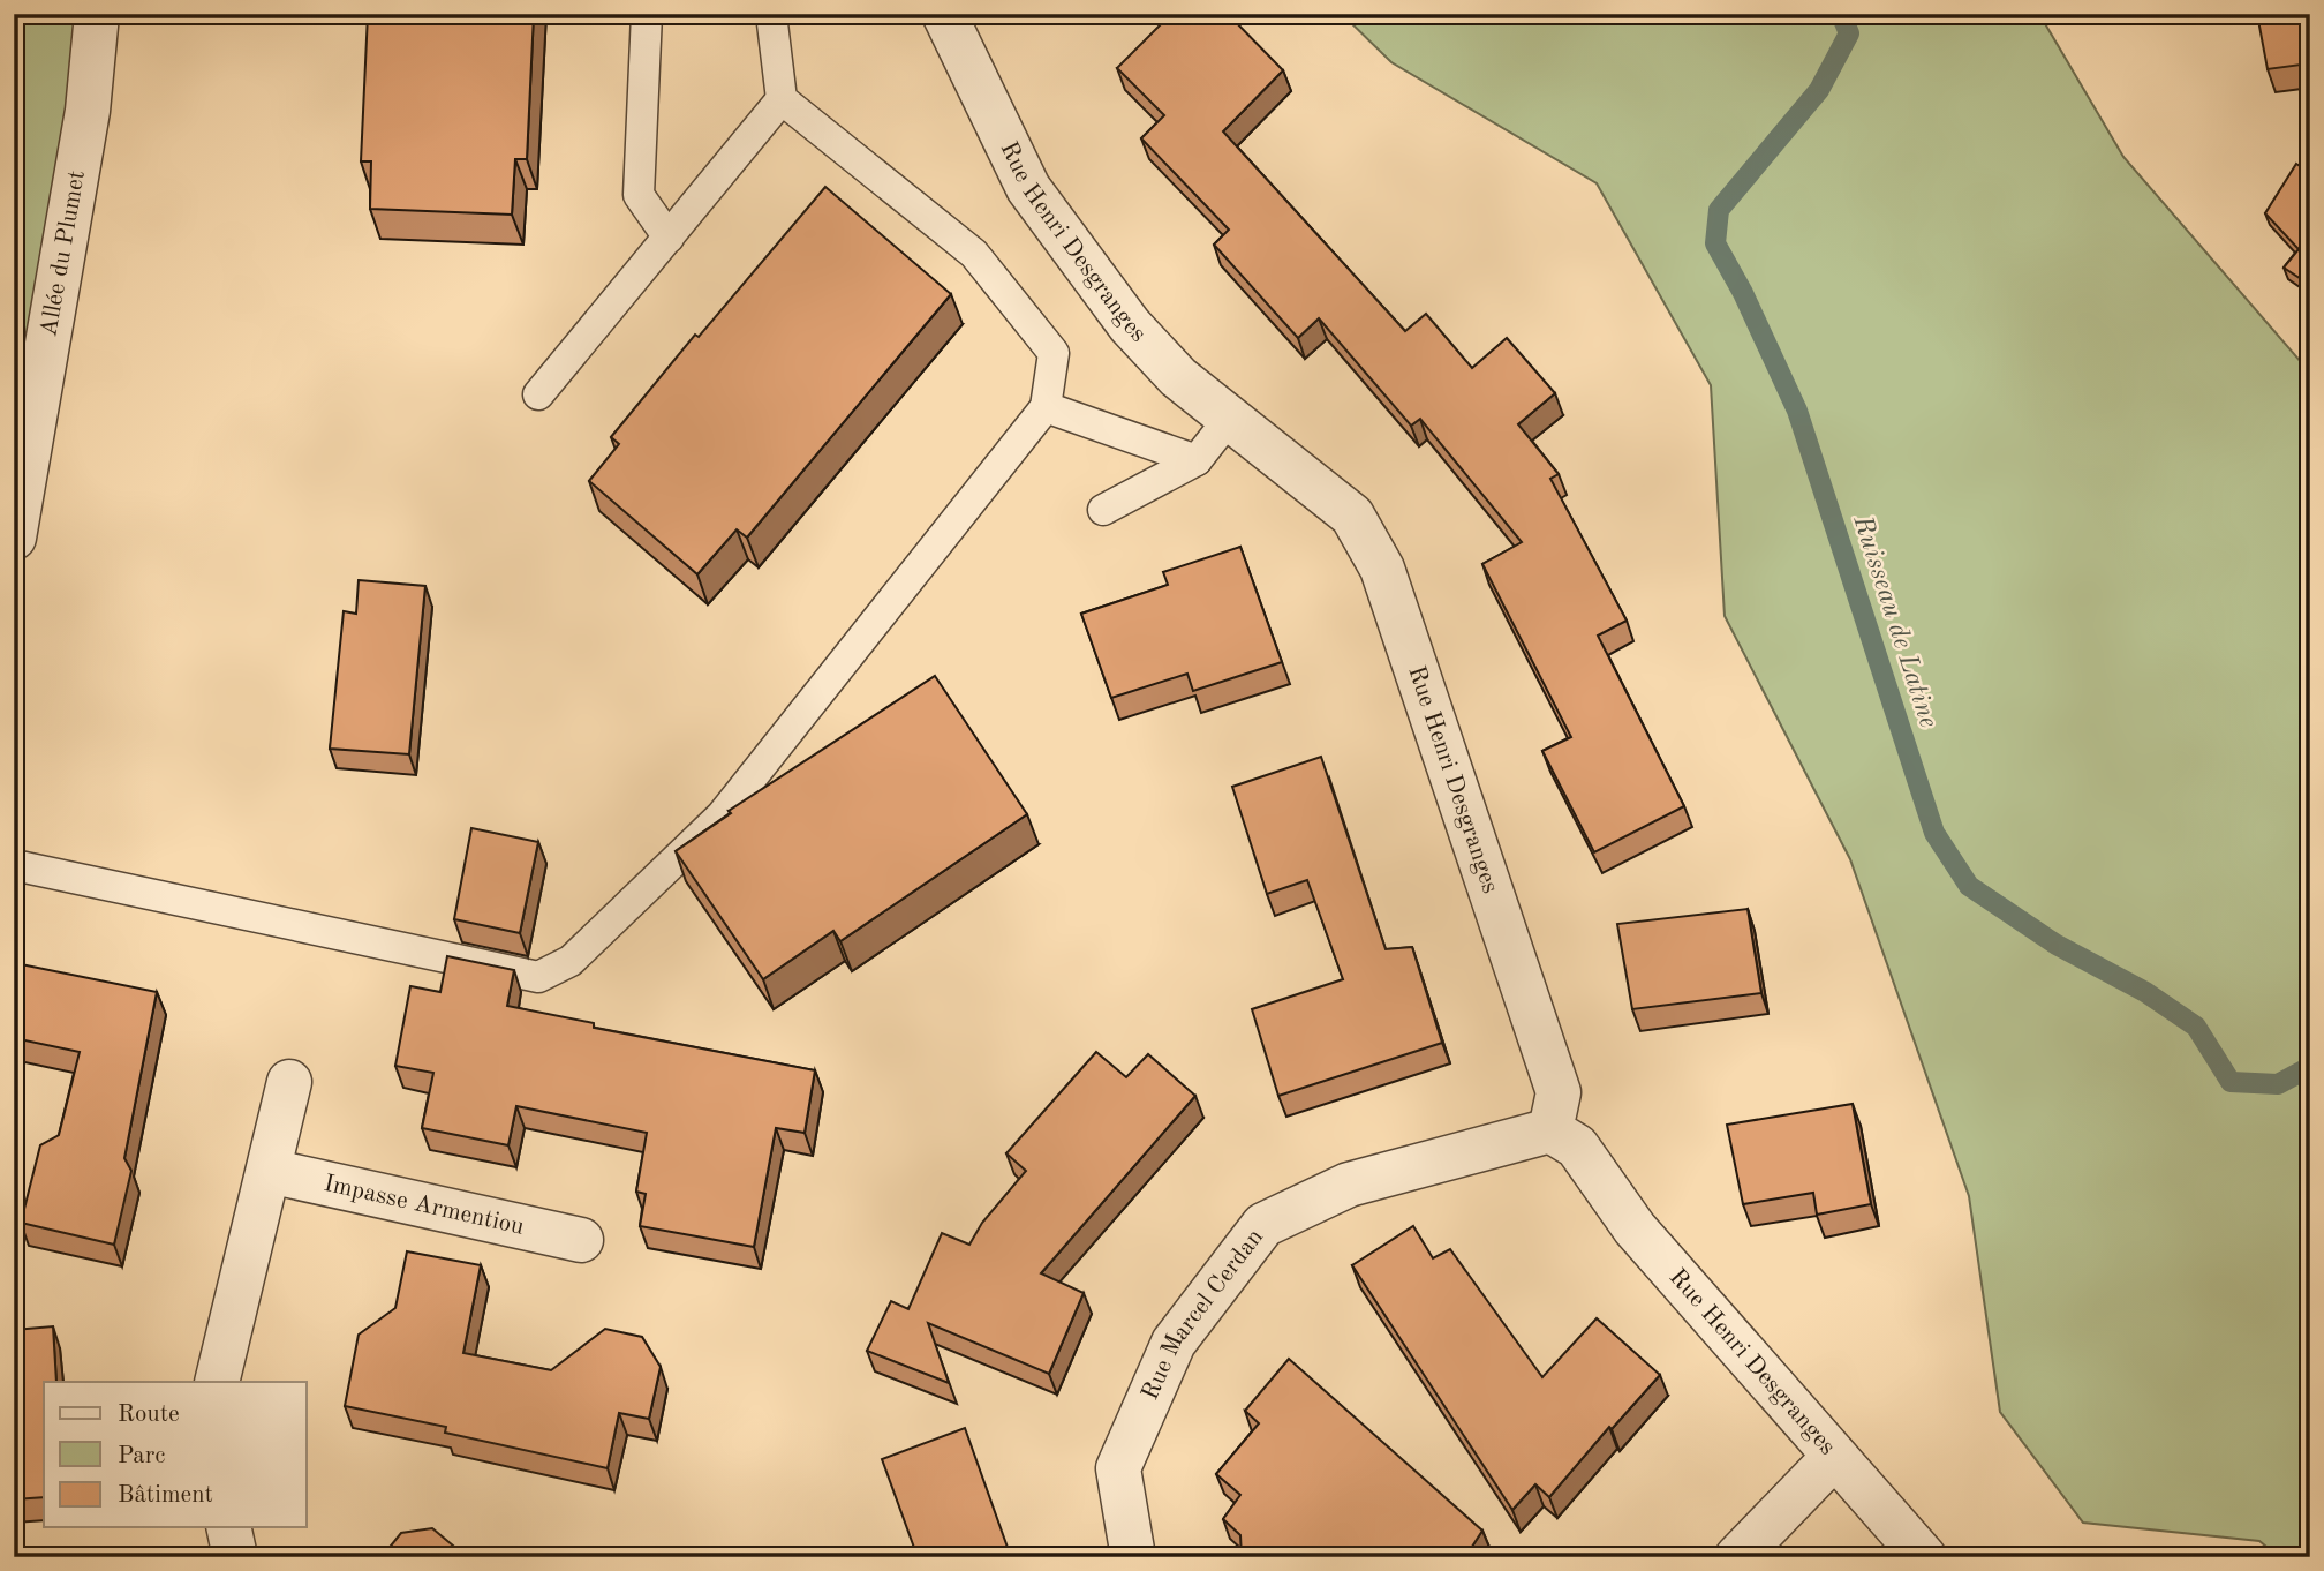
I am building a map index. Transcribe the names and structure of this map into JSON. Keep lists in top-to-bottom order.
{
  "streets": {
    "street": [
      "Rue Henri Desgranges",
      "Allée du Plumet",
      "Impasse Armentiou",
      "Rue Marcel Cerdan"
    ]
  },
  "crossings": [
    ["Rue Henri Desgranges", "Rue Marcel Cerdan"]
  ],
  "water": ["Ruisseau de Latine"],
  "legend": ["Route", "Parc", "Bâtiment"]
}
